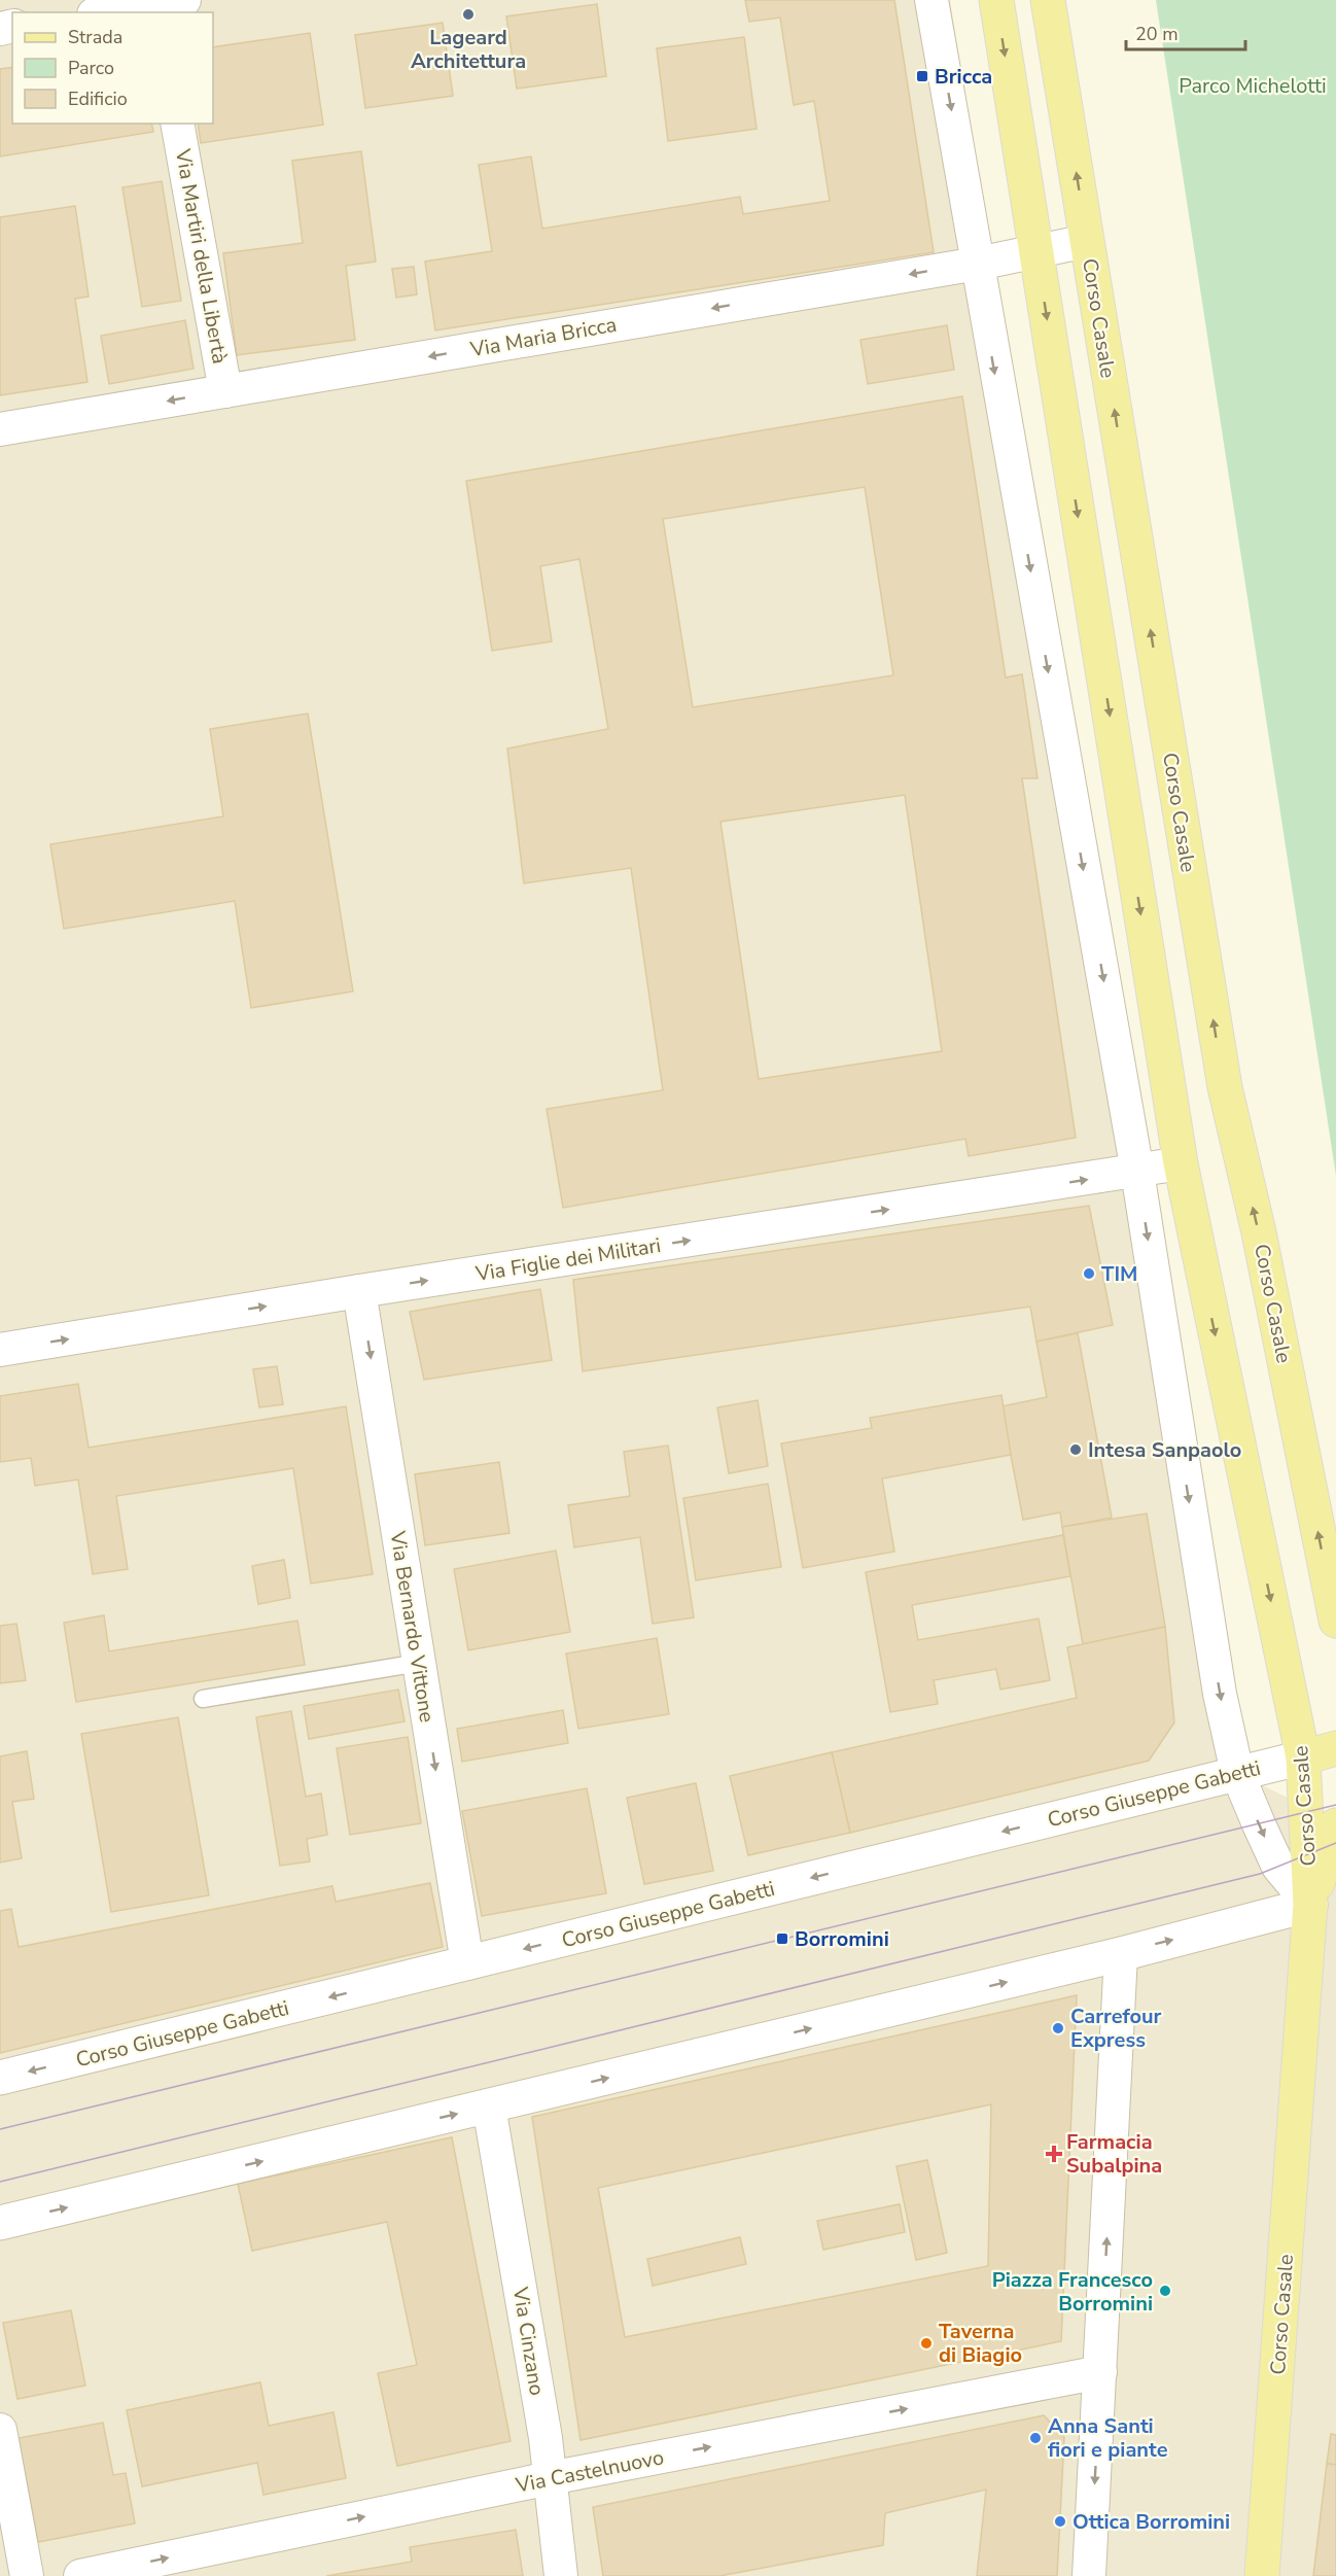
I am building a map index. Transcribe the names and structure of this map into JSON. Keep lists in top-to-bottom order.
{
  "streets": {
    "main road": ["Corso Casale", "Corso Giuseppe Gabetti"],
    "street": [
      "Via Martiri della Libertà",
      "Via Maria Bricca",
      "Via Figlie dei Militari",
      "Via Bernardo Vittone",
      "Via Cinzano",
      "Via Castelnuovo"
    ]
  },
  "crossings": [
    ["Via Martiri della Libertà", "Via Maria Bricca"],
    ["Corso Casale", "Via Maria Bricca"],
    ["Corso Casale", "Via Figlie dei Militari"],
    ["Corso Casale", "Corso Giuseppe Gabetti"],
    ["Via Figlie dei Militari", "Via Bernardo Vittone"],
    ["Via Bernardo Vittone", "Corso Giuseppe Gabetti"],
    ["Via Cinzano", "Via Castelnuovo"]
  ],
  "one_way": [
    "Via Maria Bricca",
    "Via Figlie dei Militari",
    "Via Bernardo Vittone",
    "Corso Giuseppe Gabetti",
    "Via Castelnuovo"
  ],
  "parks": ["Parco Michelotti"],
  "places": {
    "other": [
      "Lageard Architettura",
      "TIM",
      "Intesa Sanpaolo",
      "Carrefour Express",
      "Piazza Francesco Borromini",
      "Taverna di Biagio",
      "Anna Santi fiori e piante",
      "Ottica Borromini"
    ],
    "transit": ["Bricca", "Borromini"],
    "health": ["Farmacia Subalpina"]
  },
  "legend": ["Strada", "Parco", "Edificio"],
  "scale_bar": "20 m"
}
